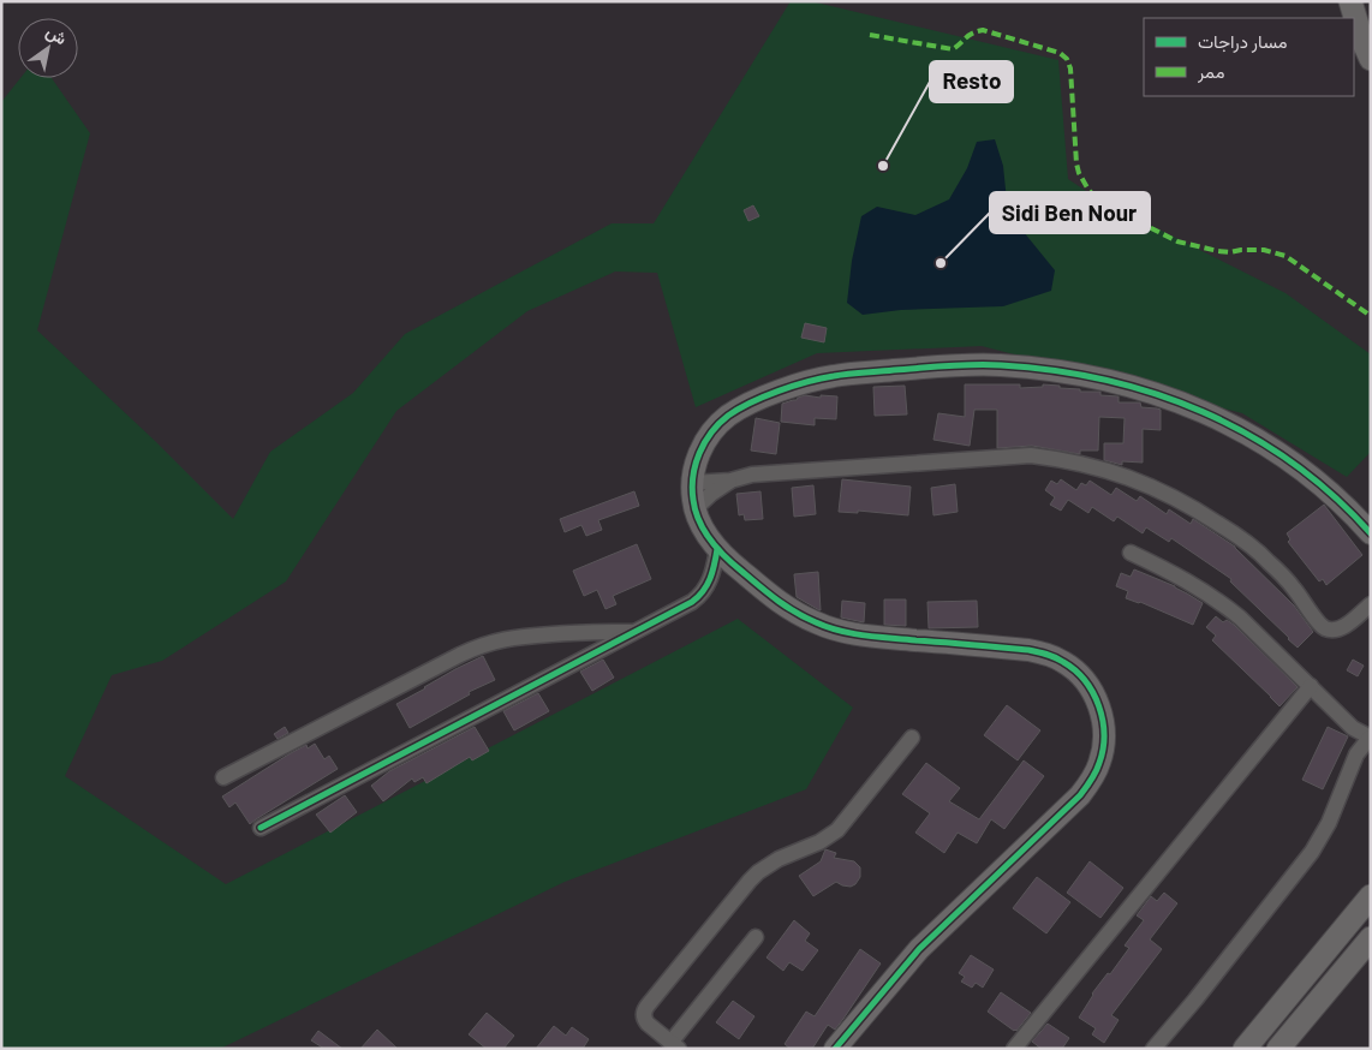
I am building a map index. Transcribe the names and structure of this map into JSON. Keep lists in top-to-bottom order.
{
  "places": ["Resto", "Sidi Ben Nour"],
  "legend": ["مسار دراجات", "ممر"],
  "north": "top right"
}
